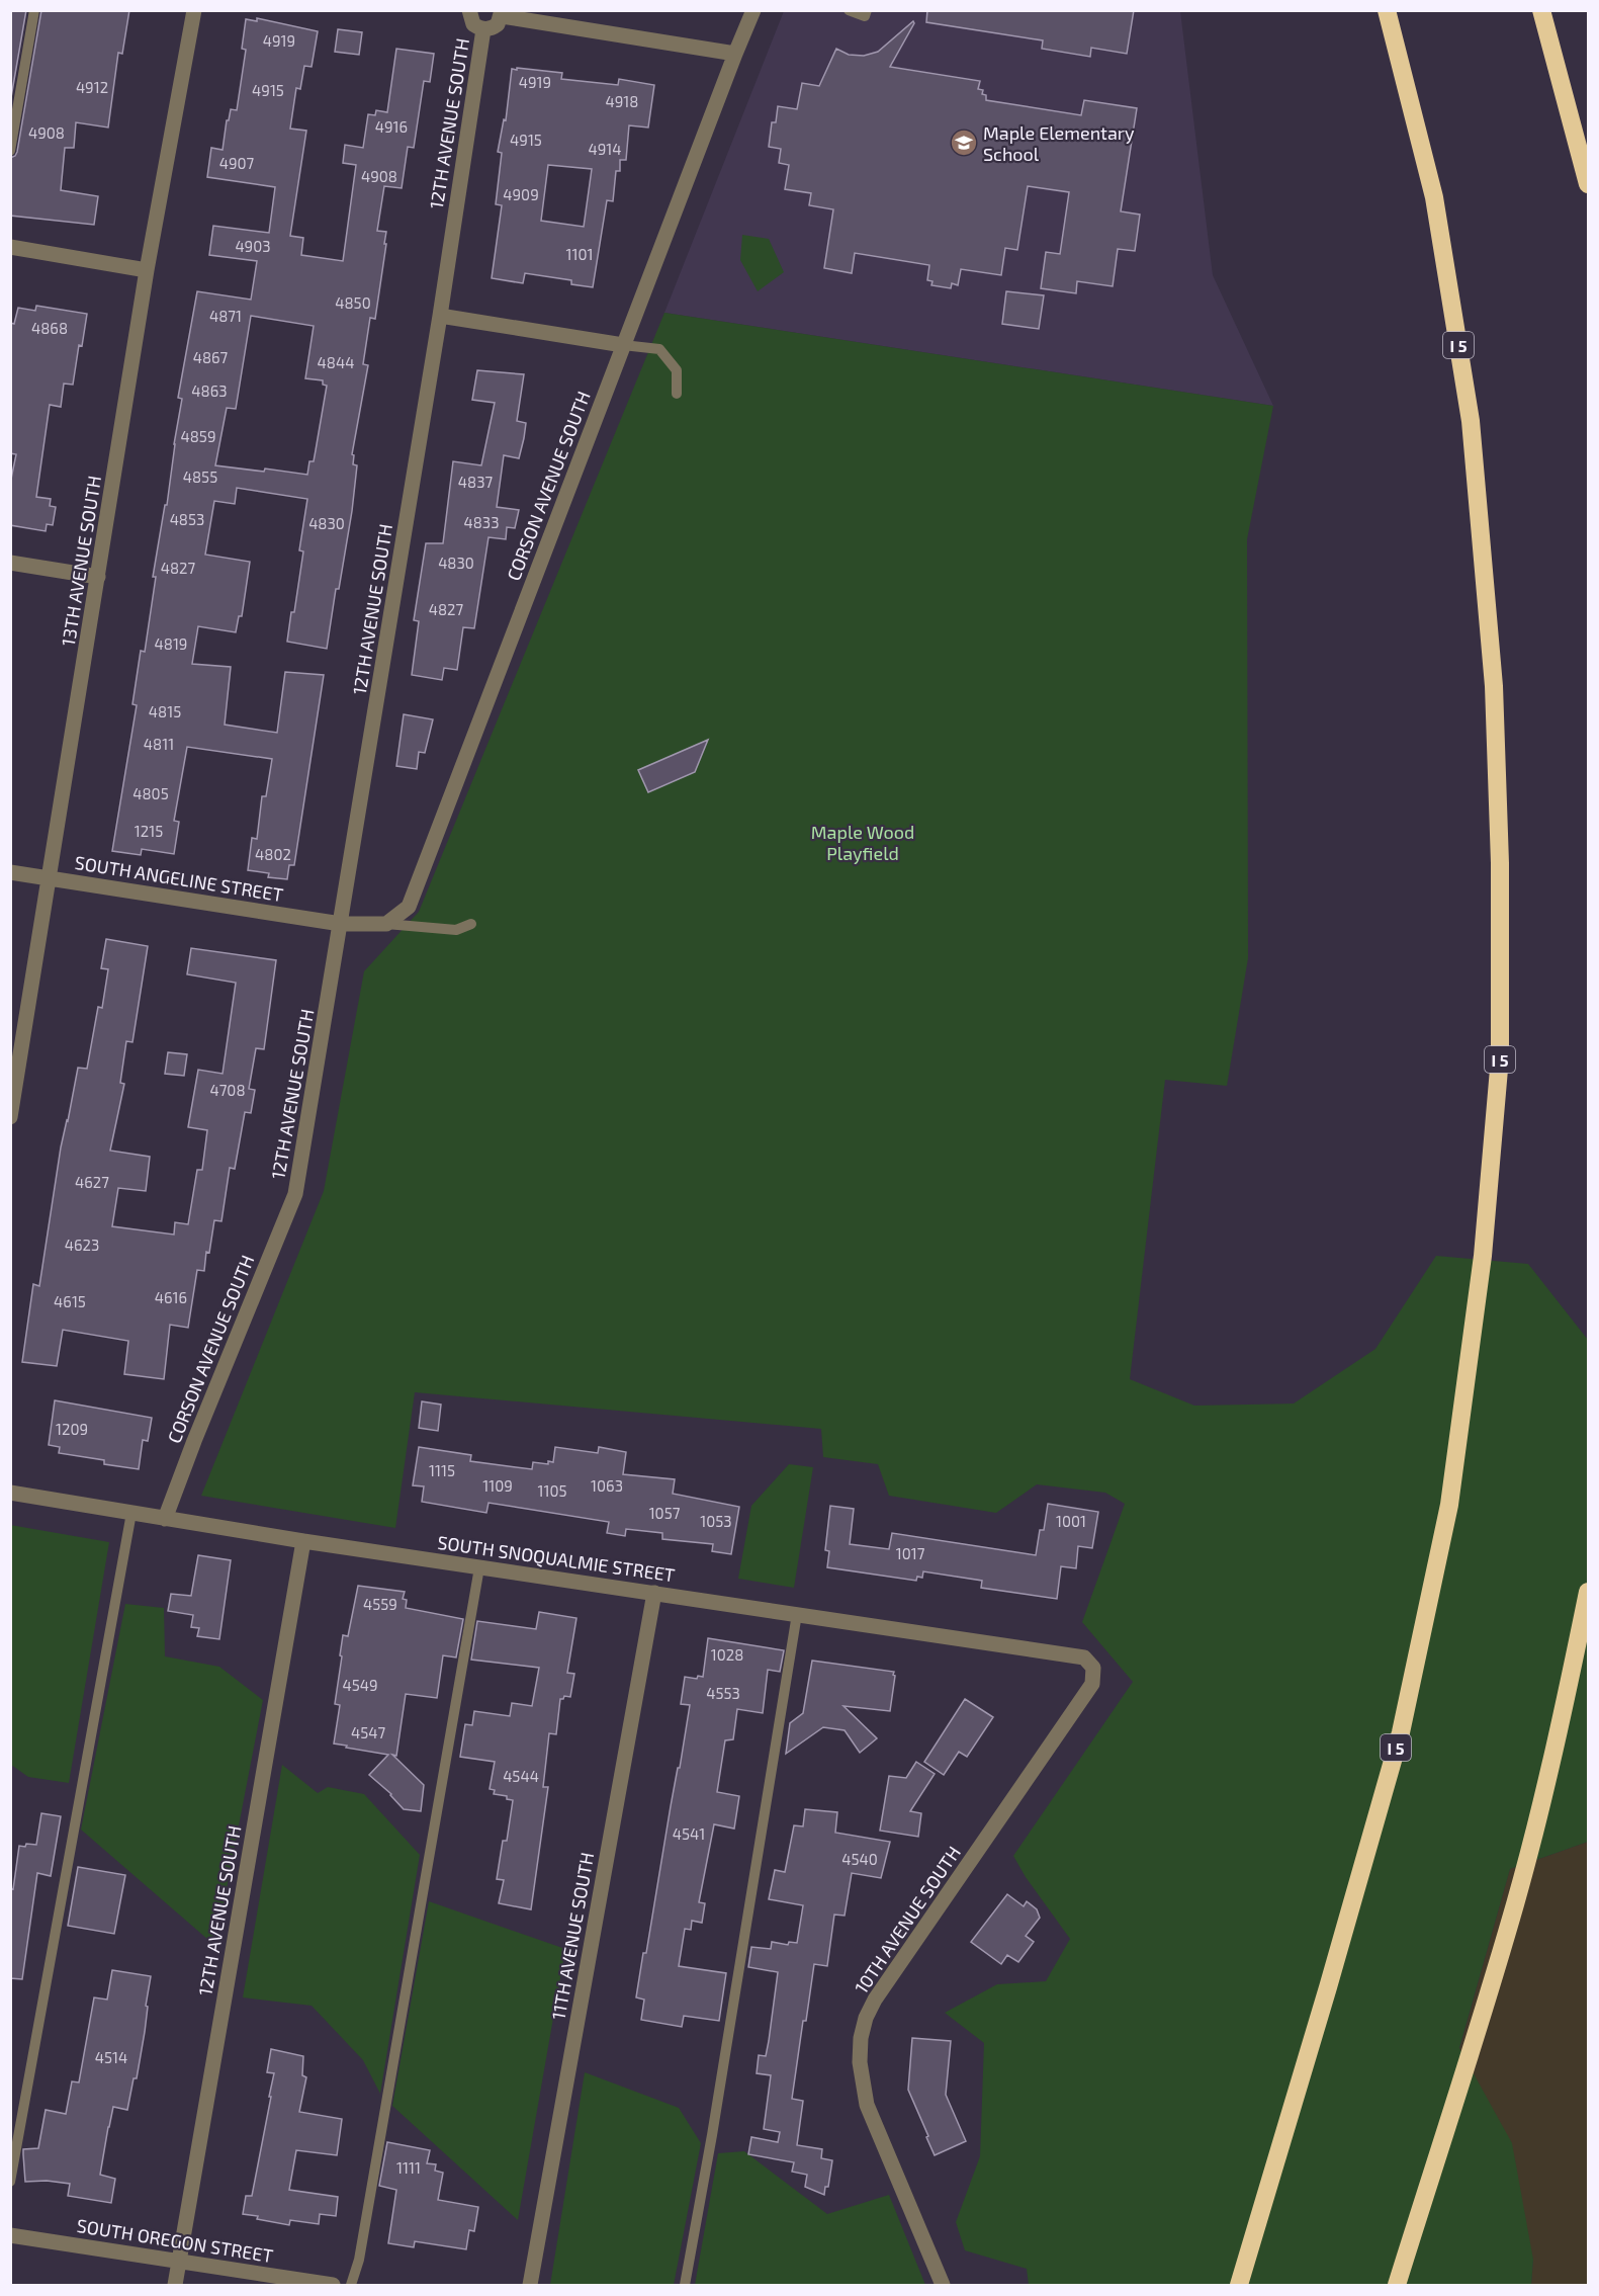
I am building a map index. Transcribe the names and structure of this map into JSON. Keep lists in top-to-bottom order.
{
  "streets": {
    "highway": ["I 5"],
    "street": [
      "12TH AVENUE SOUTH",
      "CORSON AVENUE SOUTH",
      "13TH AVENUE SOUTH",
      "SOUTH ANGELINE STREET",
      "SOUTH SNOQUALMIE STREET",
      "10TH AVENUE SOUTH",
      "11TH AVENUE SOUTH",
      "SOUTH OREGON STREET"
    ]
  },
  "crossings": [
    ["12TH AVENUE SOUTH", "CORSON AVENUE SOUTH"],
    ["12TH AVENUE SOUTH", "SOUTH ANGELINE STREET"],
    ["12TH AVENUE SOUTH", "SOUTH SNOQUALMIE STREET"],
    ["12TH AVENUE SOUTH", "SOUTH OREGON STREET"],
    ["CORSON AVENUE SOUTH", "SOUTH SNOQUALMIE STREET"],
    ["13TH AVENUE SOUTH", "SOUTH ANGELINE STREET"],
    ["SOUTH SNOQUALMIE STREET", "10TH AVENUE SOUTH"],
    ["SOUTH SNOQUALMIE STREET", "11TH AVENUE SOUTH"]
  ],
  "parks": ["Maple Wood Playfield"],
  "places": {
    "school or university": ["Maple Elementary School"]
  },
  "house_numbers": [
    "4919",
    "4919",
    "4912",
    "4915",
    "4918",
    "4916",
    "4908",
    "4915",
    "4914",
    "4907",
    "4908",
    "4909",
    "4903",
    "1101",
    "4850",
    "4871",
    "4868",
    "4867",
    "4844",
    "4863",
    "4859",
    "4855",
    "4837",
    "4853",
    "4833",
    "4830",
    "4830",
    "4827",
    "4827",
    "4819",
    "4815",
    "4811",
    "4805",
    "1215",
    "4802",
    "4708",
    "4627",
    "4623",
    "4616",
    "4615",
    "1209",
    "1115",
    "1109",
    "1063",
    "1105",
    "1057",
    "1053",
    "1001",
    "1017",
    "4559",
    "1028",
    "4549",
    "4553",
    "4547",
    "4544",
    "4541",
    "4540",
    "4514",
    "1111"
  ]
}
